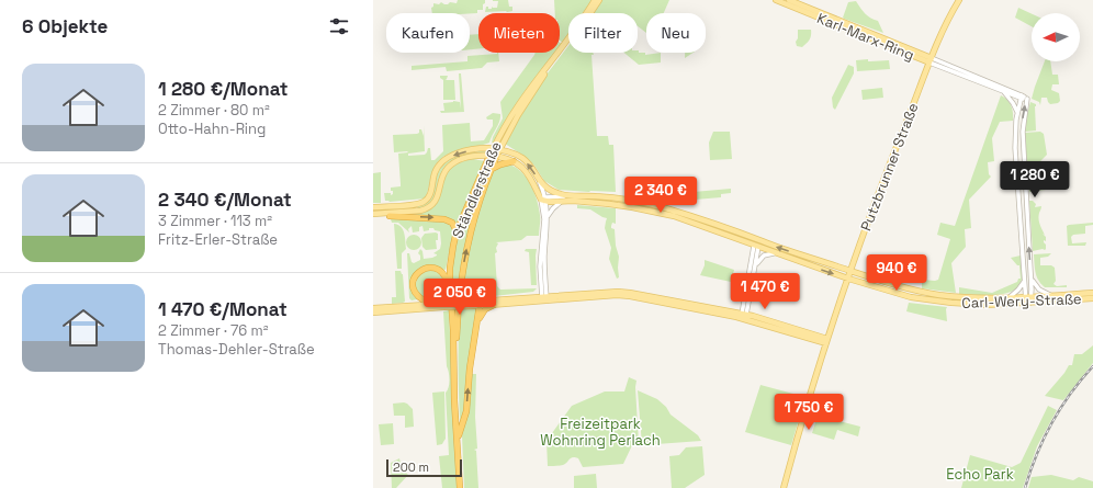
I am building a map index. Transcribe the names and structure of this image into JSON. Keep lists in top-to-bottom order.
{
  "streets": {
    "highway": ["Ständlerstraße"],
    "main road": ["Karl-Marx-Ring", "Putzbrunner Straße", "Carl-Wery-Straße"]
  },
  "crossings": [
    ["Karl-Marx-Ring", "Putzbrunner Straße"],
    ["Putzbrunner Straße", "Carl-Wery-Straße"]
  ],
  "parks": ["Freizeitpark Wohnring Perlach", "Echo Park"],
  "scale_bar": "200 m",
  "north": "left",
  "page": {
    "heading": "6 Objekte",
    "chip": [
      "Kaufen",
      "Mieten",
      "Filter",
      "Neu"
    ],
    "list": [
      {
        "name": "1 280 €/Monat",
        "note": "2 Zimmer · 80 m² · Otto-Hahn-Ring"
      },
      {
        "name": "2 340 €/Monat",
        "note": "3 Zimmer · 113 m² · Fritz-Erler-Straße"
      },
      {
        "name": "1 470 €/Monat",
        "note": "2 Zimmer · 76 m² · Thomas-Dehler-Straße"
      }
    ],
    "price": [
      "1 280 €",
      "2 340 €",
      "940 €",
      "1 470 €",
      "2 050 €",
      "1 750 €"
    ],
    "scale": "200 m"
  }
}
